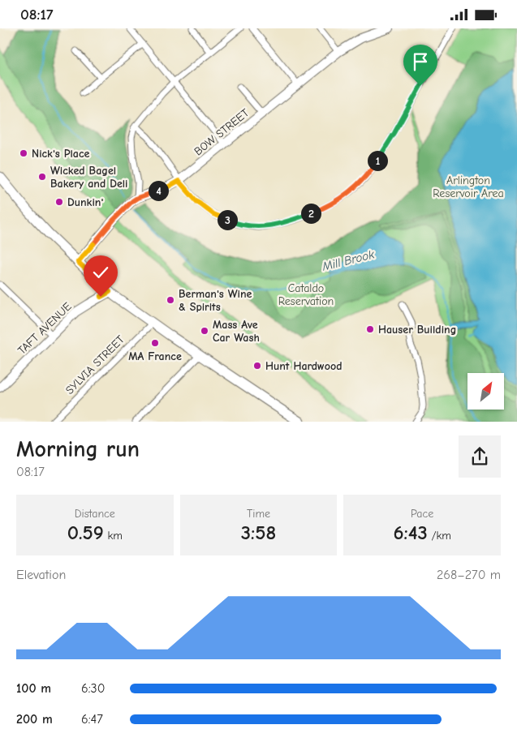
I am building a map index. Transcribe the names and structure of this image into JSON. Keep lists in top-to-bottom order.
{
  "streets": {
    "street": ["BOW STREET", "TAFT AVENUE", "SYLVIA STREET"]
  },
  "water": ["Mill Brook"],
  "parks": ["Arlington Reservoir Area", "Cataldo Reservation"],
  "places": [
    "Nick's Place",
    "Wicked Bagel Bakery and Deli",
    "Dunkin'",
    "Berman's Wine & Spirits",
    "Hauser Building",
    "Mass Ave Car Wash",
    "MA France",
    "Hunt Hardwood"
  ],
  "north": "top right",
  "page": {
    "status": "08:17",
    "pins": [
      "1",
      "4",
      "2",
      "3"
    ],
    "heading": ["Morning run", "08:17"],
    "stats": [
      ["Distance", "0.59 km"],
      ["Time", "3:58"],
      ["Pace", "6:43 /km"]
    ],
    "chart": ["Elevation", "268–270 m"],
    "list": [
      {
        "name": "100 m",
        "note": "6:30"
      },
      {
        "name": "200 m",
        "note": "6:47"
      }
    ]
  }
}
